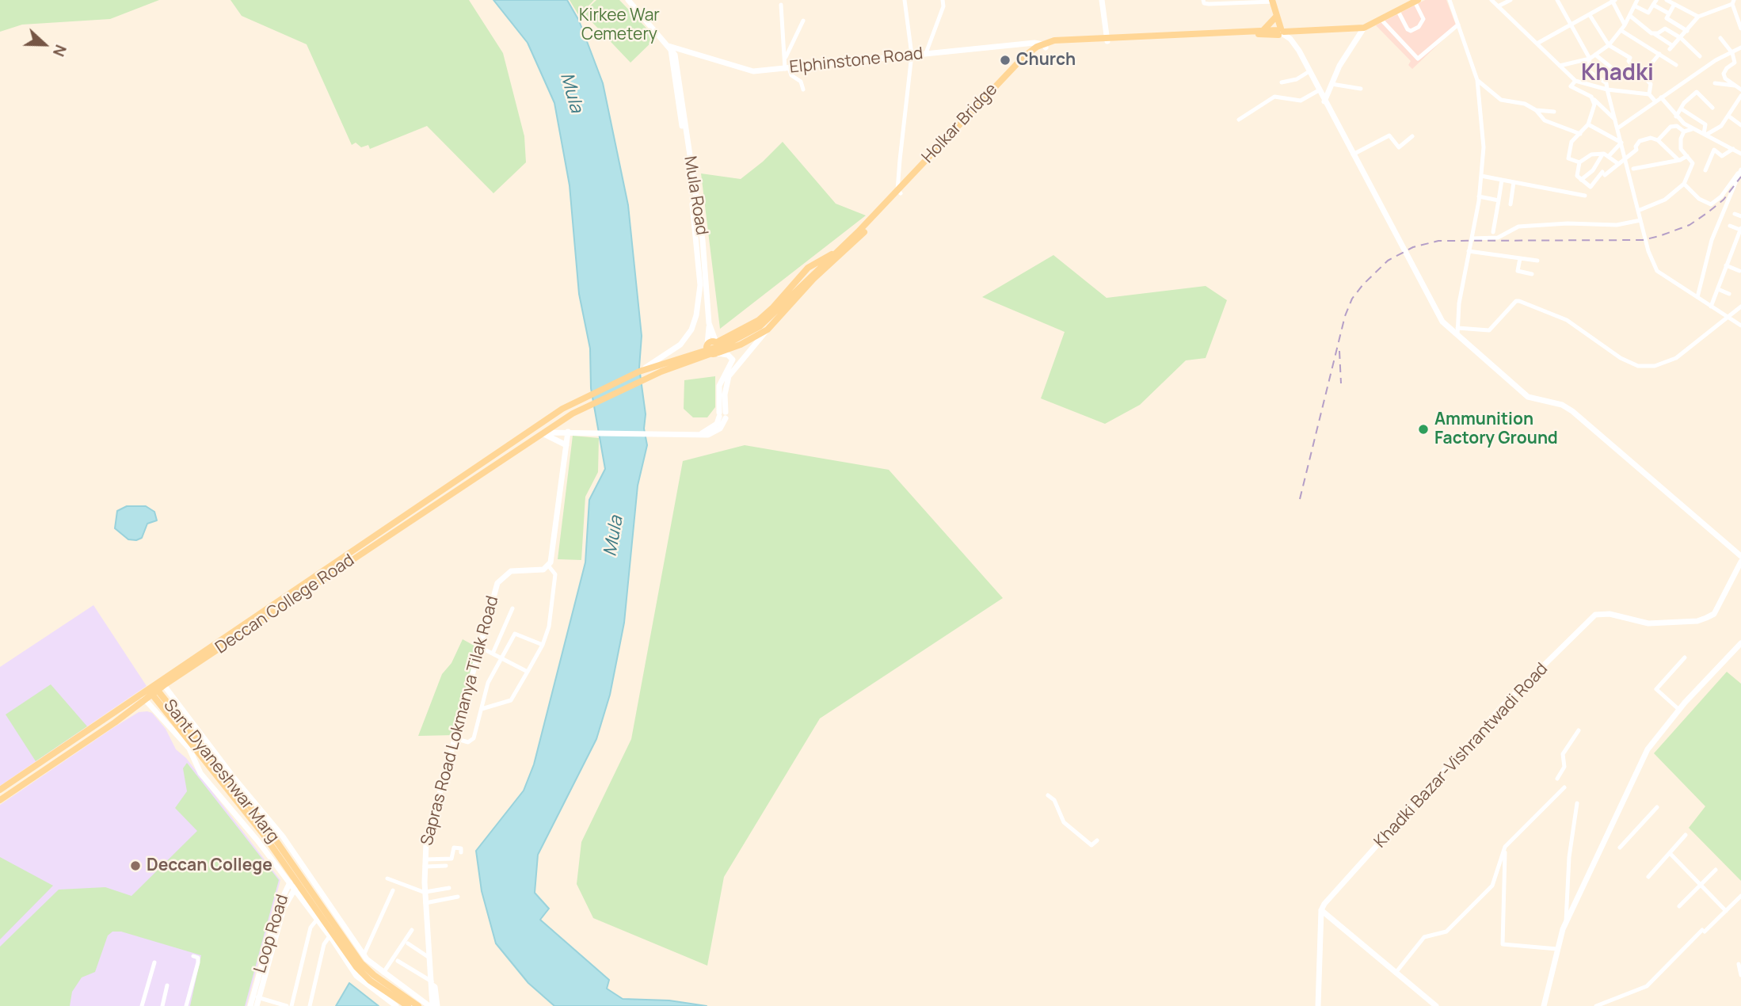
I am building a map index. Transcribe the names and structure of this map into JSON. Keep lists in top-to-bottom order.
{
  "streets": {
    "main road": ["Elphinstone Road", "Deccan College Road", "Sant Dyaneshwar Marg"],
    "street": [
      "Mula Road",
      "Sapras Road Lokmanya Tilak Road",
      "Khadki Bazar-Vishrantwadi Road",
      "Loop Road"
    ]
  },
  "crossings": [
    ["Elphinstone Road", "Mula Road"],
    ["Deccan College Road", "Sant Dyaneshwar Marg"],
    ["Sant Dyaneshwar Marg", "Loop Road"]
  ],
  "districts": ["Khadki"],
  "water": ["Mula"],
  "parks": ["Kirkee War Cemetery"],
  "places": ["Church", "Ammunition Factory Ground", "Deccan College"],
  "north": "right"
}
